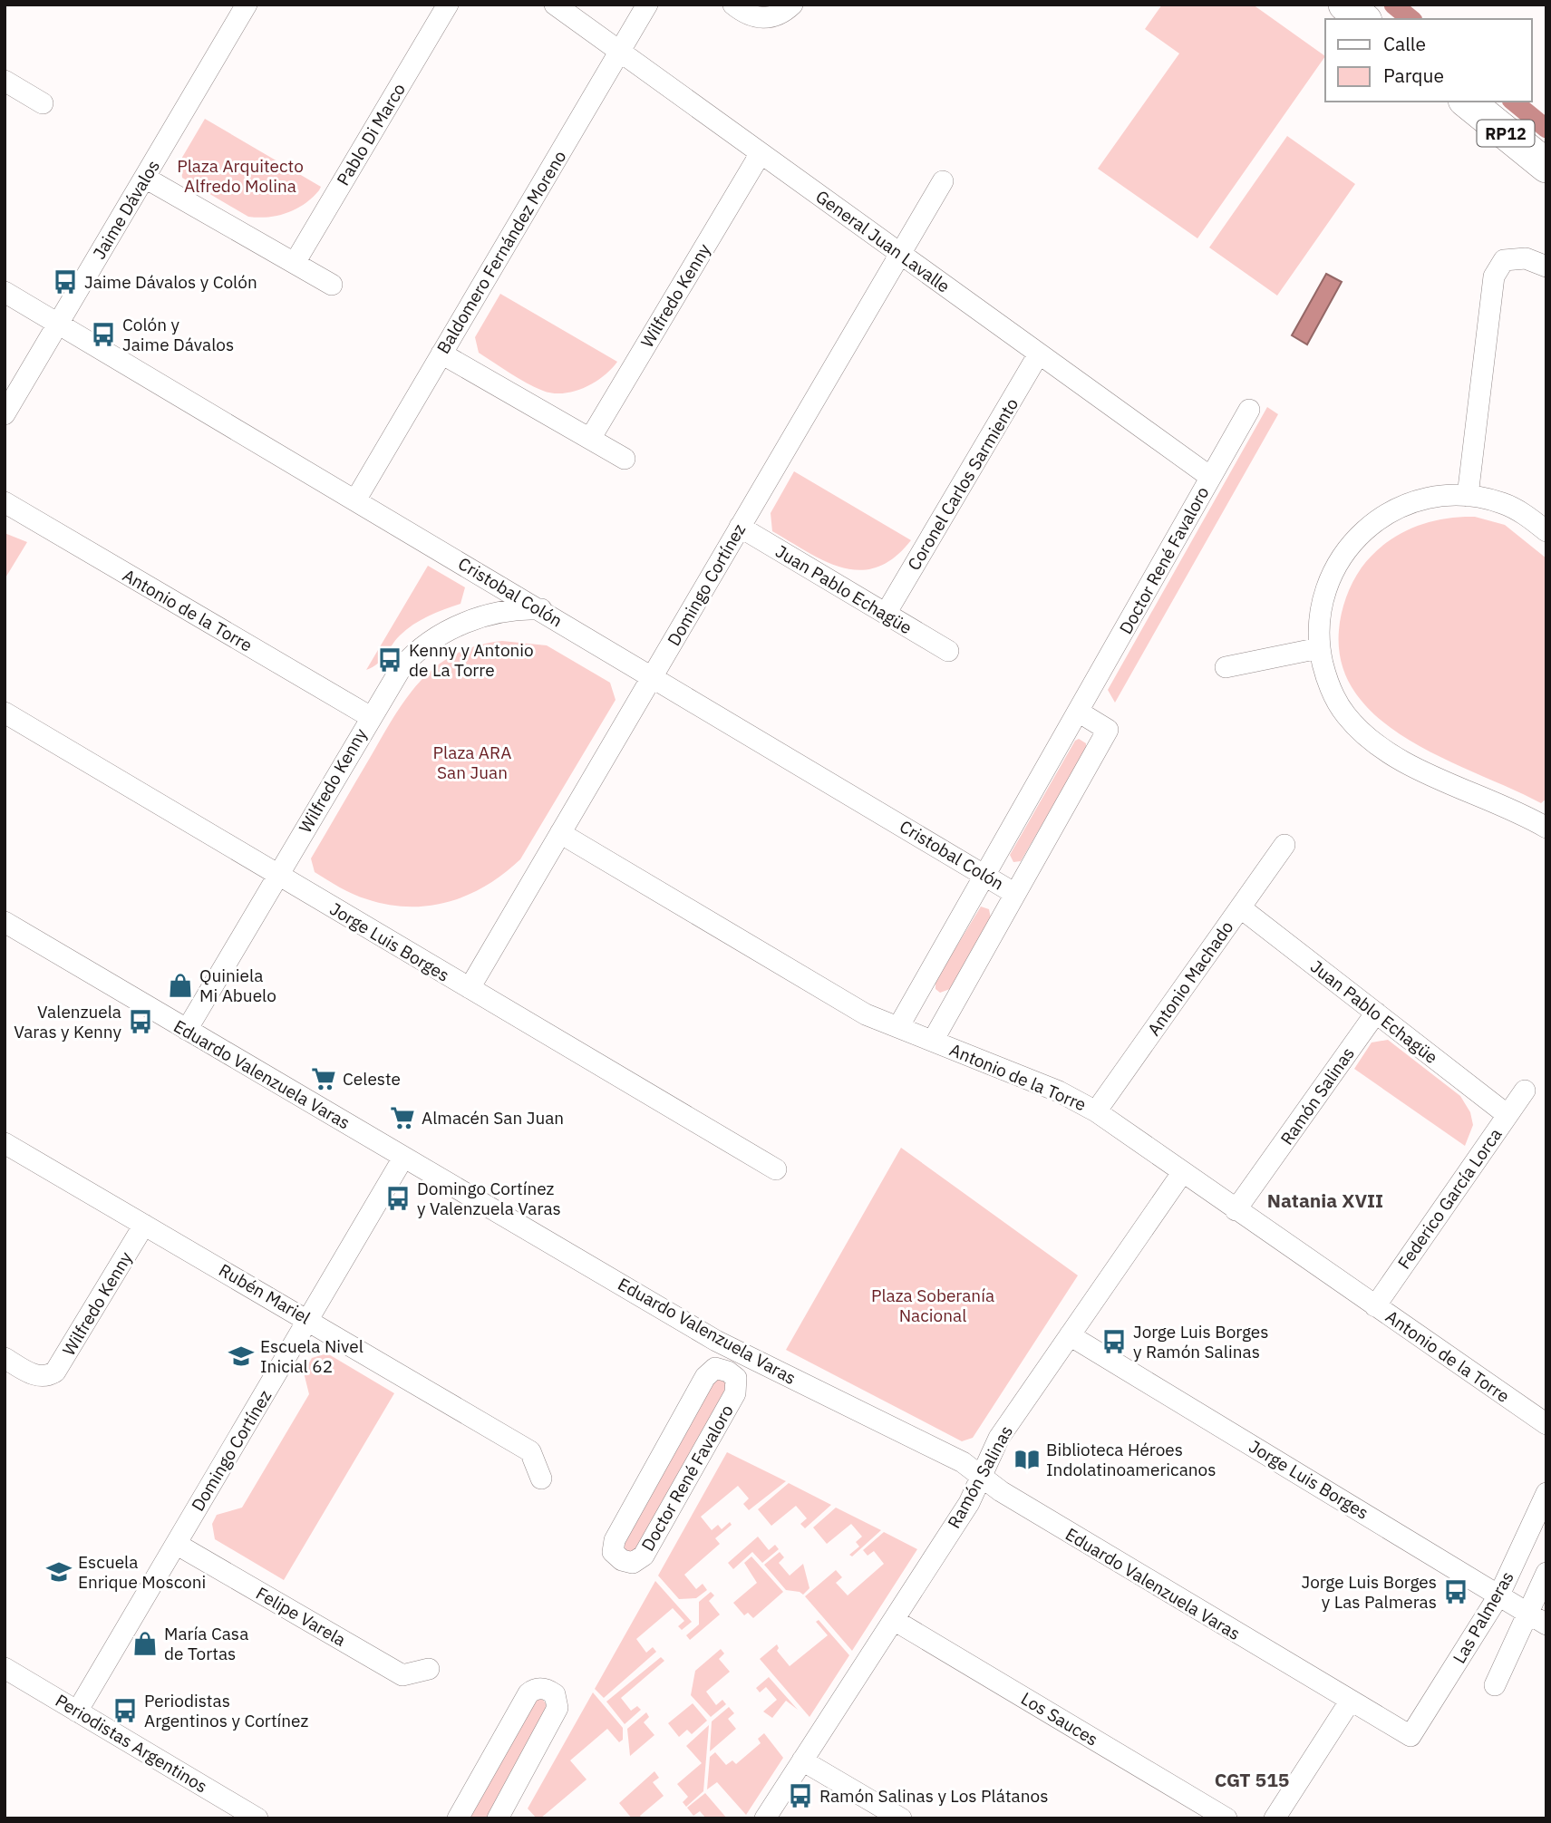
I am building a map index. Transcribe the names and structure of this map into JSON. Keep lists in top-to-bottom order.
{
  "streets": {
    "main road": ["RP12"],
    "street": [
      "Pablo Di Marco",
      "Jaime Dávalos",
      "General Juan Lavalle",
      "Baldomero Fernández Moreno",
      "Wilfredo Kenny",
      "Coronel Carlos Sarmiento",
      "Doctor René Favaloro",
      "Domingo Cortínez",
      "Juan Pablo Echagüe",
      "Cristobal Colón",
      "Antonio de la Torre",
      "Jorge Luis Borges",
      "Antonio Machado",
      "Eduardo Valenzuela Varas",
      "Ramón Salinas",
      "Federico García Lorca",
      "Rubén Mariel",
      "Felipe Varela",
      "Las Palmeras",
      "Los Sauces",
      "Periodistas Argentinos"
    ]
  },
  "crossings": [
    ["Jaime Dávalos", "Cristobal Colón"],
    ["General Juan Lavalle", "Baldomero Fernández Moreno"],
    ["General Juan Lavalle", "Wilfredo Kenny"],
    ["General Juan Lavalle", "Coronel Carlos Sarmiento"],
    ["General Juan Lavalle", "Doctor René Favaloro"],
    ["General Juan Lavalle", "Domingo Cortínez"],
    ["Baldomero Fernández Moreno", "Cristobal Colón"],
    ["Wilfredo Kenny", "Cristobal Colón"],
    ["Wilfredo Kenny", "Antonio de la Torre"],
    ["Wilfredo Kenny", "Jorge Luis Borges"],
    ["Wilfredo Kenny", "Eduardo Valenzuela Varas"],
    ["Wilfredo Kenny", "Rubén Mariel"],
    ["Coronel Carlos Sarmiento", "Juan Pablo Echagüe"],
    ["Doctor René Favaloro", "Cristobal Colón"],
    ["Doctor René Favaloro", "Antonio de la Torre"],
    ["Domingo Cortínez", "Juan Pablo Echagüe"],
    ["Domingo Cortínez", "Cristobal Colón"],
    ["Domingo Cortínez", "Antonio de la Torre"],
    ["Domingo Cortínez", "Jorge Luis Borges"],
    ["Domingo Cortínez", "Eduardo Valenzuela Varas"],
    ["Domingo Cortínez", "Rubén Mariel"],
    ["Domingo Cortínez", "Felipe Varela"],
    ["Domingo Cortínez", "Periodistas Argentinos"],
    ["Juan Pablo Echagüe", "Antonio Machado"],
    ["Juan Pablo Echagüe", "Ramón Salinas"],
    ["Juan Pablo Echagüe", "Federico García Lorca"],
    ["Antonio de la Torre", "Antonio Machado"],
    ["Antonio de la Torre", "Ramón Salinas"],
    ["Antonio de la Torre", "Federico García Lorca"],
    ["Jorge Luis Borges", "Ramón Salinas"],
    ["Jorge Luis Borges", "Las Palmeras"],
    ["Eduardo Valenzuela Varas", "Ramón Salinas"],
    ["Eduardo Valenzuela Varas", "Las Palmeras"],
    ["Ramón Salinas", "Los Sauces"]
  ],
  "districts": ["Natania XVII", "CGT 515"],
  "parks": ["Plaza Arquitecto Alfredo Molina", "Plaza ARA San Juan", "Plaza Soberanía Nacional"],
  "places": {
    "bus stop": [
      "Jaime Dávalos y Colón",
      "Colón y Jaime Dávalos",
      "Kenny y Antonio de La Torre",
      "Valenzuela Varas y Kenny",
      "Domingo Cortínez y Valenzuela Varas",
      "Jorge Luis Borges y Ramón Salinas",
      "Jorge Luis Borges y Las Palmeras",
      "Periodistas Argentinos y Cortínez",
      "Ramón Salinas y Los Plátanos"
    ],
    "shop": ["Quiniela Mi Abuelo", "María Casa de Tortas"],
    "supermarket": ["Celeste", "Almacén San Juan"],
    "school or university": ["Escuela Nivel Inicial 62", "Escuela Enrique Mosconi"],
    "library": ["Biblioteca Héroes Indolatinoamericanos"]
  },
  "legend": ["Calle", "Parque"]
}
